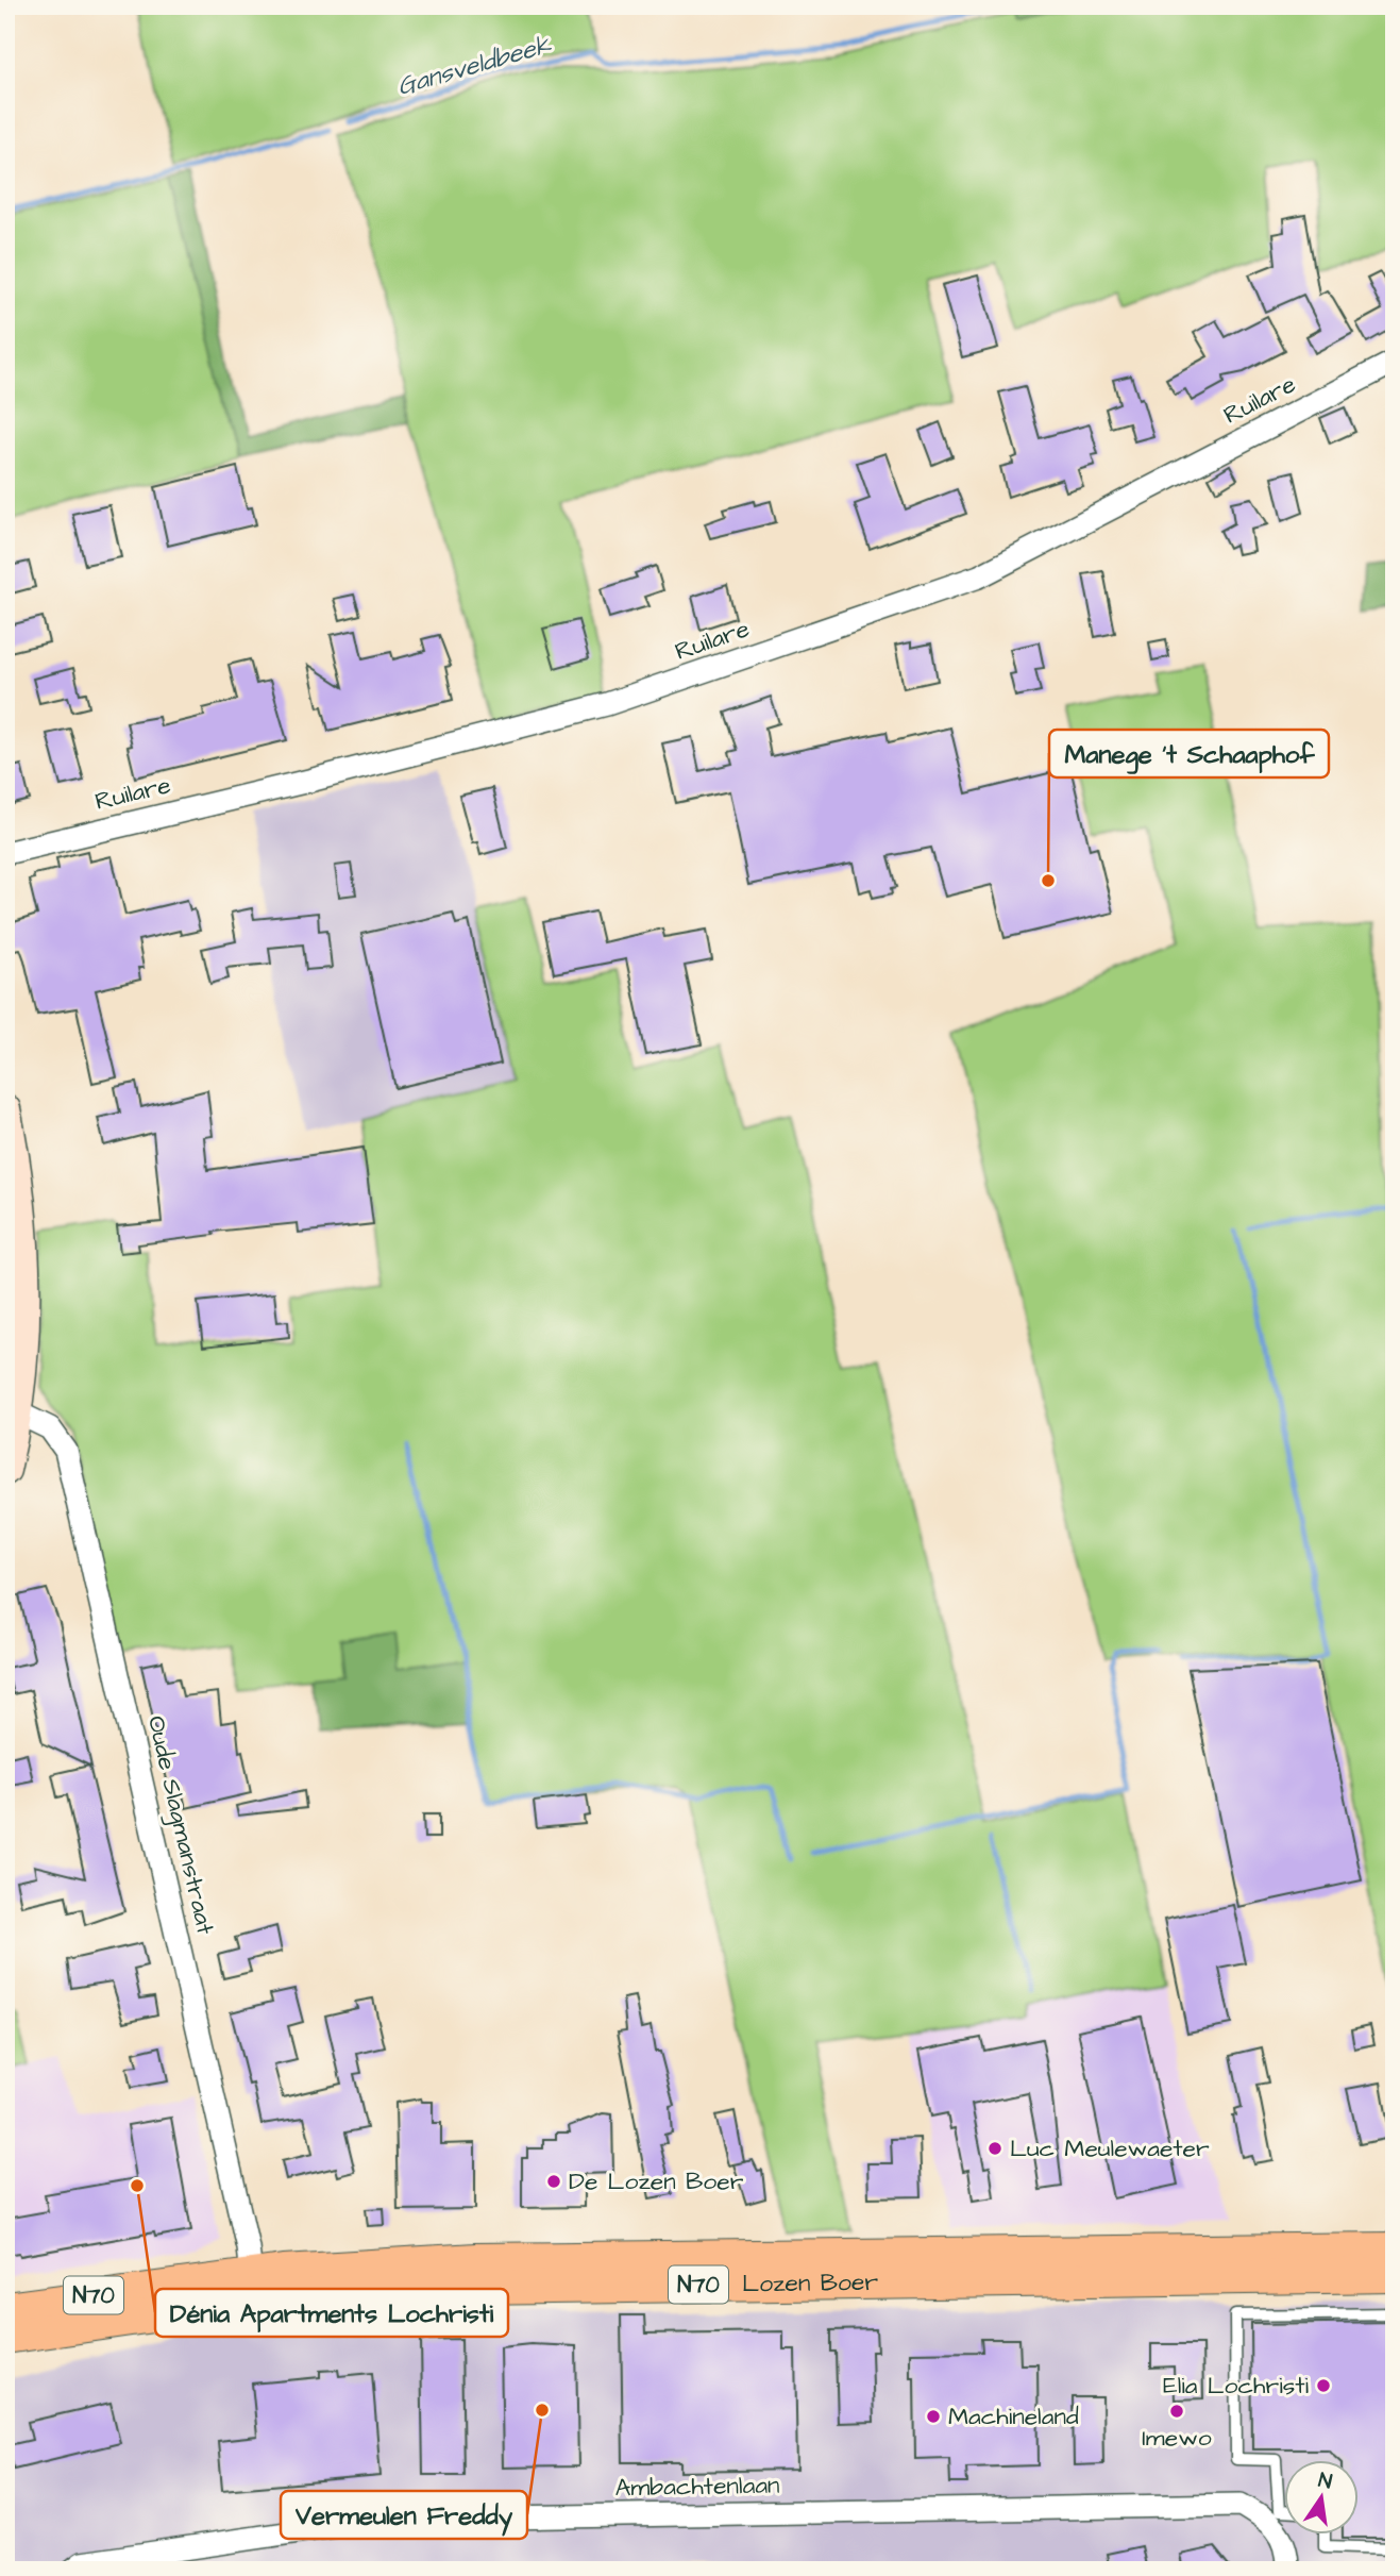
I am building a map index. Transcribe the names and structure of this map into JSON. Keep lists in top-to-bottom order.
{
  "streets": {
    "main road": ["Lozen Boer", "N70"],
    "street": ["Ruilare", "Oude Slagmanstraat", "Ambachtenlaan"]
  },
  "crossings": [
    ["Oude Slagmanstraat", "Lozen Boer"],
    ["Oude Slagmanstraat", "N70"],
    ["Lozen Boer", "N70"]
  ],
  "water": ["Gansveldbeek"],
  "places": [
    "Manege 't Schaaphof",
    "Luc Meulewaeter",
    "De Lozen Boer",
    "Dénia Apartments Lochristi",
    "Elia Lochristi",
    "Vermeulen Freddy",
    "Imewo",
    "Machineland"
  ],
  "north": "top"
}
